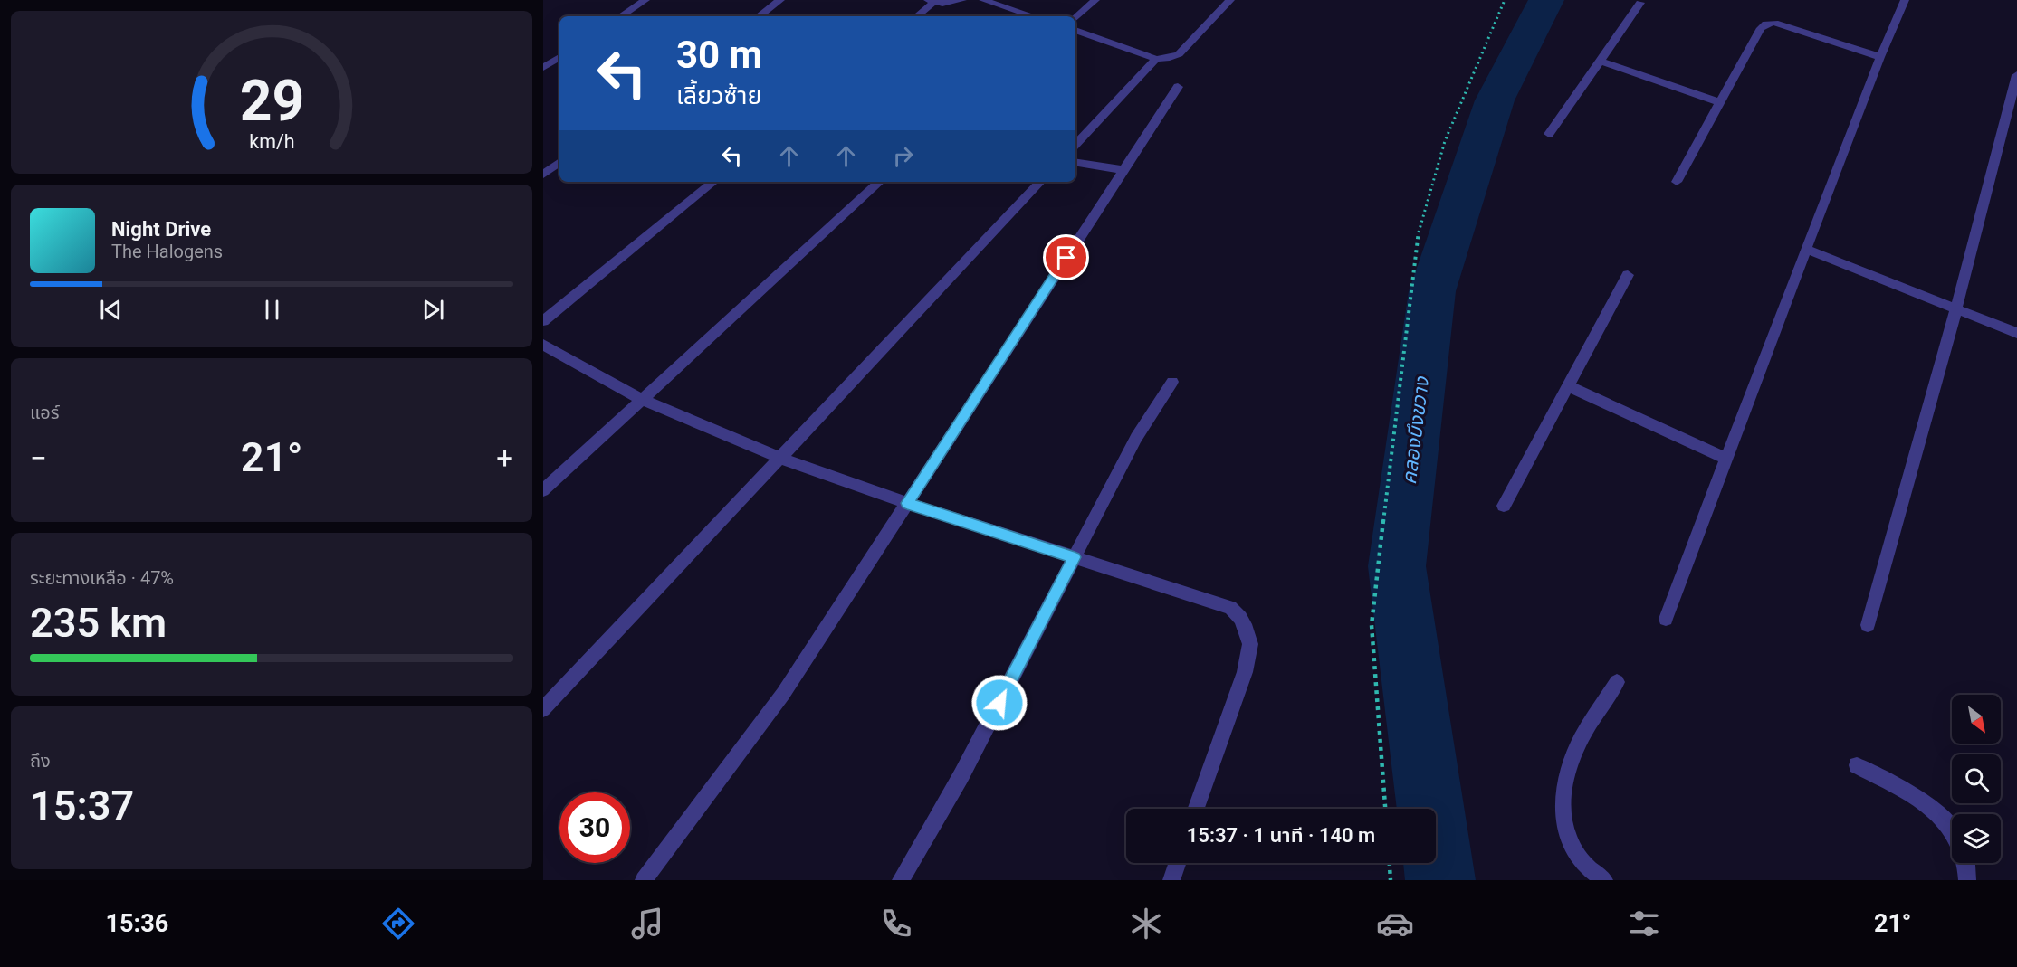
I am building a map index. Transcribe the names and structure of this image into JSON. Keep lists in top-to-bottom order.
{
  "water": ["คลองบึงขวาง"],
  "north": "bottom right",
  "page": {
    "turn": ["30 m", "เลี้ยวซ้าย"],
    "song": ["Night Drive", "The Halogens"],
    "tile": [
      "แอร์",
      ["ระยะทางเหลือ · 47%", "235 km"],
      ["ถึง", "15:37"]
    ],
    "heat": ["−", "21°", "+"],
    "limit": "30",
    "trip": "15:37 · 1 นาที · 140 m",
    "tabs": ["15:36", "21°"],
    "gauge": ["29", "km/h"]
  }
}
